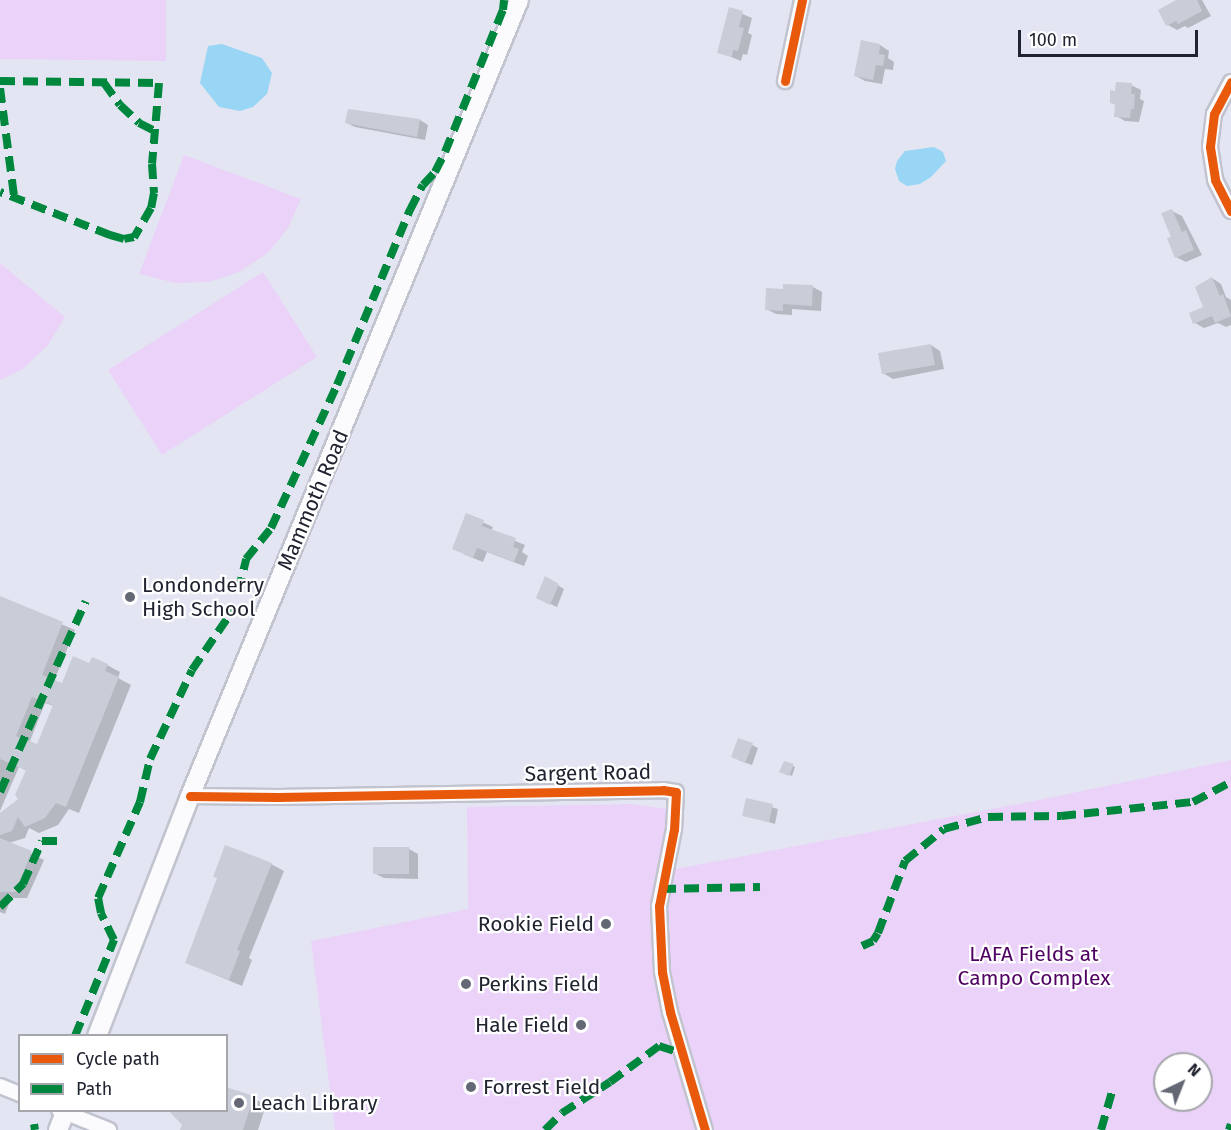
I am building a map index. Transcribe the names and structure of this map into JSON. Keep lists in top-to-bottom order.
{
  "streets": {
    "main road": ["Mammoth Road"],
    "street": ["Sargent Road"]
  },
  "crossings": [
    ["Mammoth Road", "Sargent Road"]
  ],
  "parks": ["LAFA Fields at Campo Complex"],
  "places": [
    "Londonderry High School",
    "Rookie Field",
    "Perkins Field",
    "Hale Field",
    "Forrest Field",
    "Leach Library"
  ],
  "legend": ["Cycle path", "Path"],
  "scale_bar": "100 m",
  "north": "top right"
}
